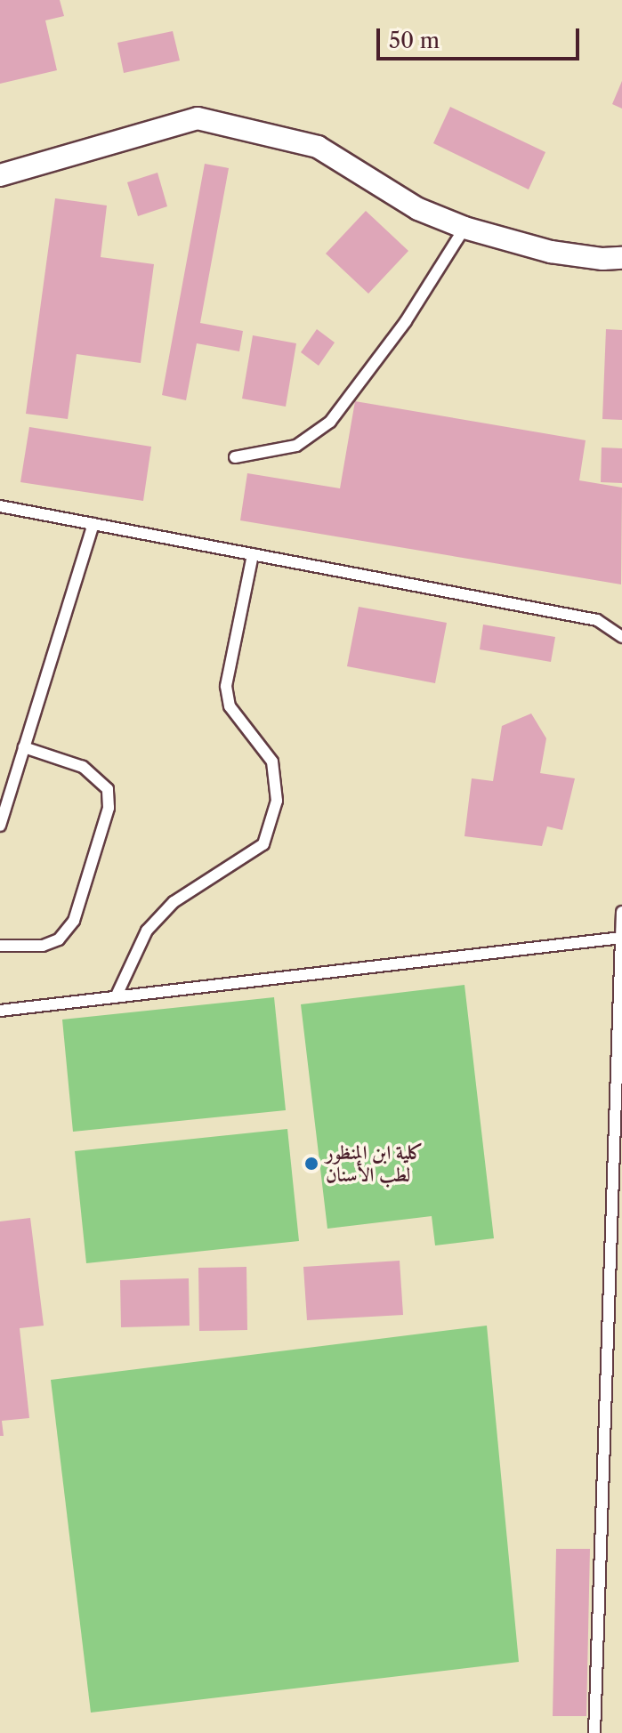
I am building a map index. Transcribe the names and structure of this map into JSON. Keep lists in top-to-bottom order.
{
  "places": ["كلية ابن المنظور لطب الأسنان"],
  "scale_bar": "50 m"
}
